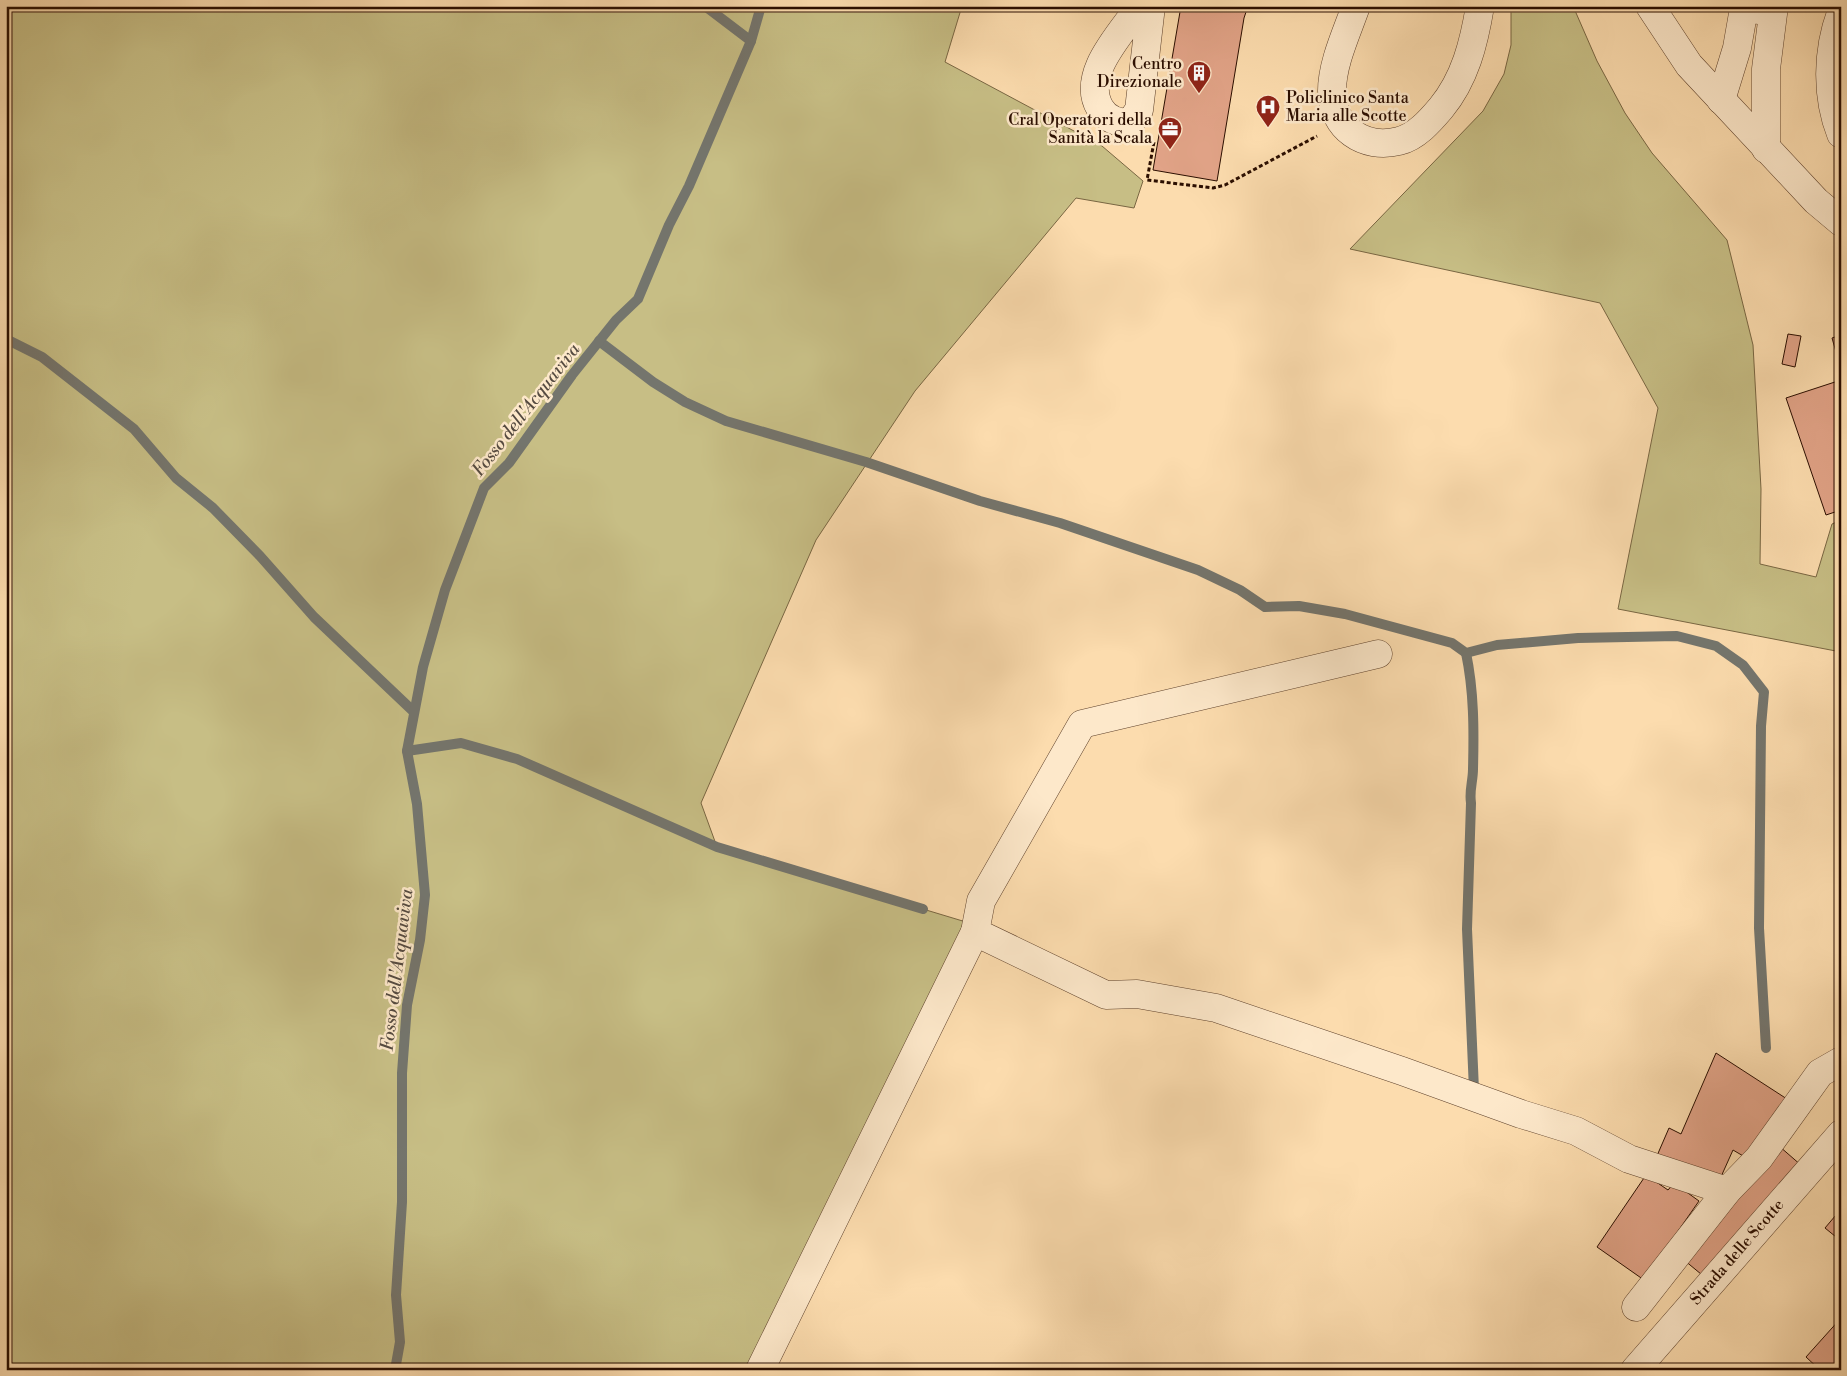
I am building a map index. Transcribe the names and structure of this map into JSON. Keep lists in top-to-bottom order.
{
  "streets": {
    "street": ["Strada delle Scotte"]
  },
  "water": ["Fosso dell'Acquaviva"],
  "places": {
    "building": ["Centro Direzionale"],
    "hospital": ["Policlinico Santa Maria alle Scotte"],
    "office": ["Cral Operatori della Sanità la Scala"]
  }
}
